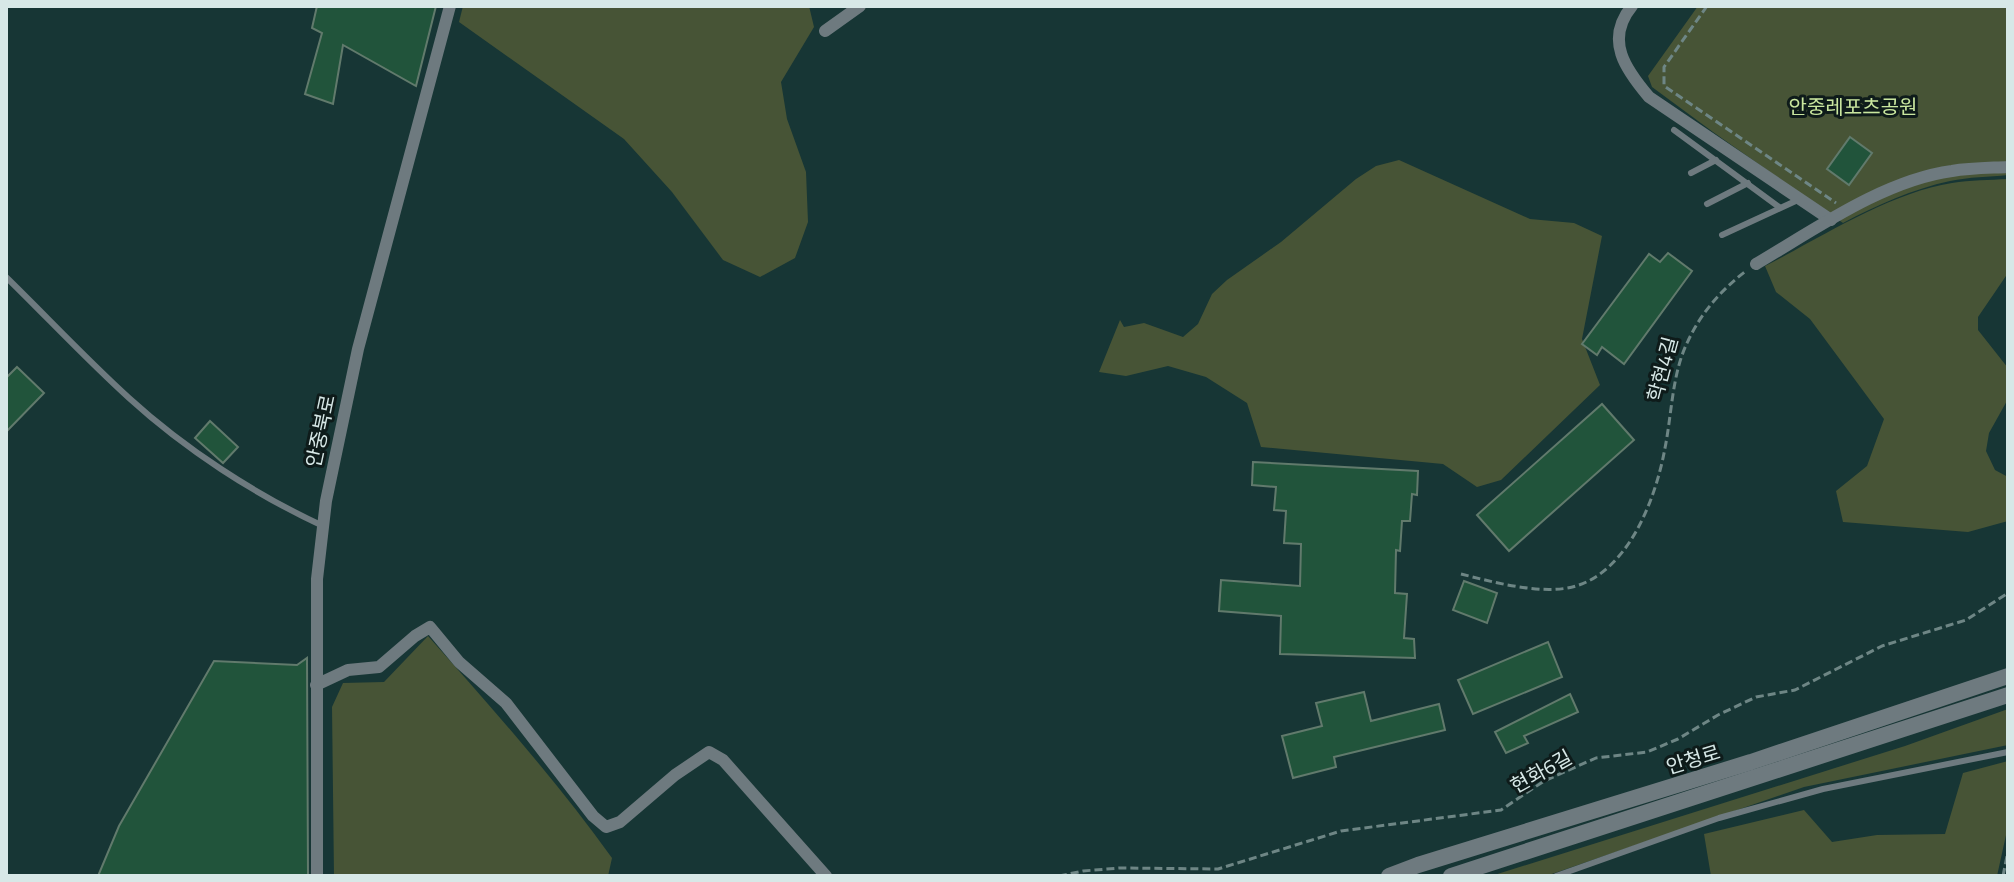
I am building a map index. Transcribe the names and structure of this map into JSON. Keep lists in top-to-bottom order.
{
  "streets": {
    "street": ["안중북로", "안청로"],
    "path": ["학현4길", "현화6길"]
  },
  "parks": ["안중레포츠공원"]
}
